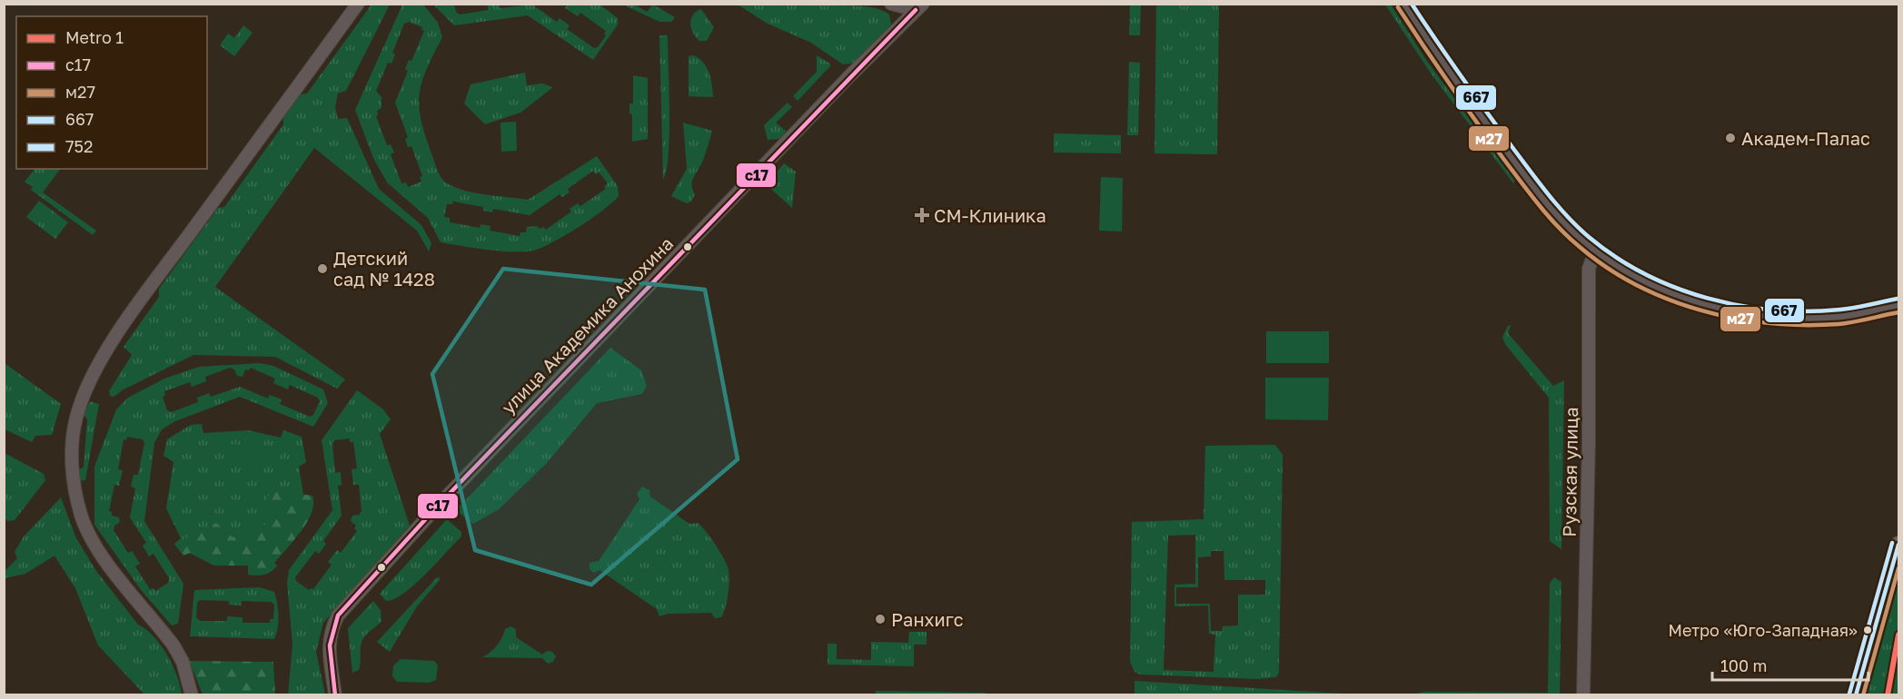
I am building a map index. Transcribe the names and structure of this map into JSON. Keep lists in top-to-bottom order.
{
  "streets": {
    "street": ["улица Академика Анохина", "Рузская улица"]
  },
  "places": {
    "other": [
      "Академ-Палас",
      "Детский сад № 1428",
      "Ранхигс",
      "Метро «Юго-Западная»"
    ],
    "health": ["СМ-Клиника"]
  },
  "lines": [
    "transit line 667",
    "transit line м27",
    "transit line с17",
    "transit line 752",
    "metro line 1"
  ],
  "legend": [
    "Metro 1",
    "с17",
    "м27",
    "667",
    "752"
  ],
  "scale_bar": "100 m"
}
